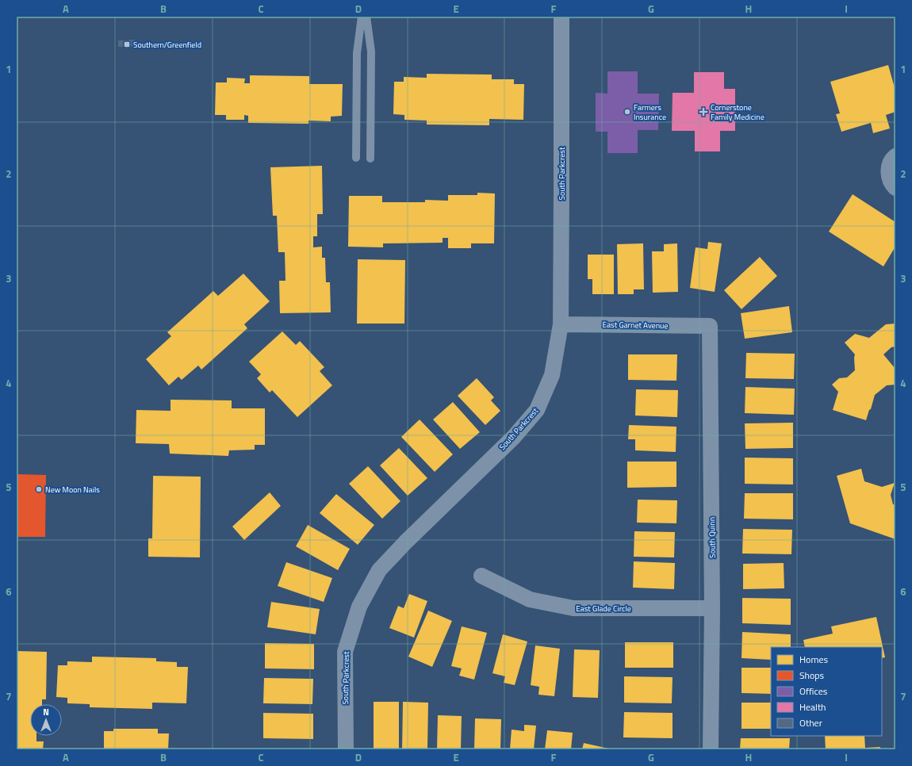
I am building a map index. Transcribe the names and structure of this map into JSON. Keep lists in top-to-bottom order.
{
  "streets": {
    "street": [
      "South Parkcrest",
      "East Garnet Avenue",
      "South Quinn",
      "East Glade Circle"
    ]
  },
  "crossings": [
    ["South Parkcrest", "East Garnet Avenue"],
    ["East Garnet Avenue", "South Quinn"],
    ["South Quinn", "East Glade Circle"]
  ],
  "places": {
    "transit": ["Southern/Greenfield"],
    "other": ["Farmers Insurance", "New Moon Nails"],
    "health": ["Cornerstone Family Medicine"]
  },
  "legend": [
    "Homes",
    "Shops",
    "Offices",
    "Health",
    "Other"
  ],
  "north": "top",
  "grid": {
    "columns": [
      "A",
      "B",
      "C",
      "D",
      "E",
      "F",
      "G",
      "H",
      "I"
    ],
    "rows": [
      "1",
      "2",
      "3",
      "4",
      "5",
      "6",
      "7"
    ]
  }
}
